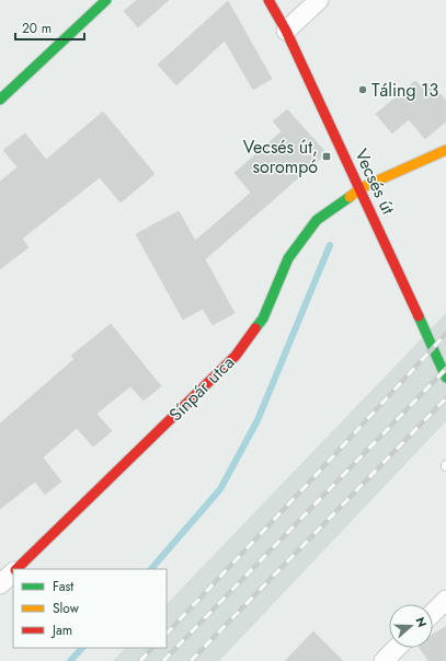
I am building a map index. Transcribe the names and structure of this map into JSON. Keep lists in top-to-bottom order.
{
  "streets": {
    "street": ["Vecsés út", "Sínpár utca"]
  },
  "crossings": [
    ["Vecsés út", "Sínpár utca"]
  ],
  "places": {
    "other": ["Táling 13"],
    "transit": ["Vecsés út, sorompó"]
  },
  "legend": ["Fast", "Slow", "Jam"],
  "scale_bar": "20 m",
  "north": "right"
}
